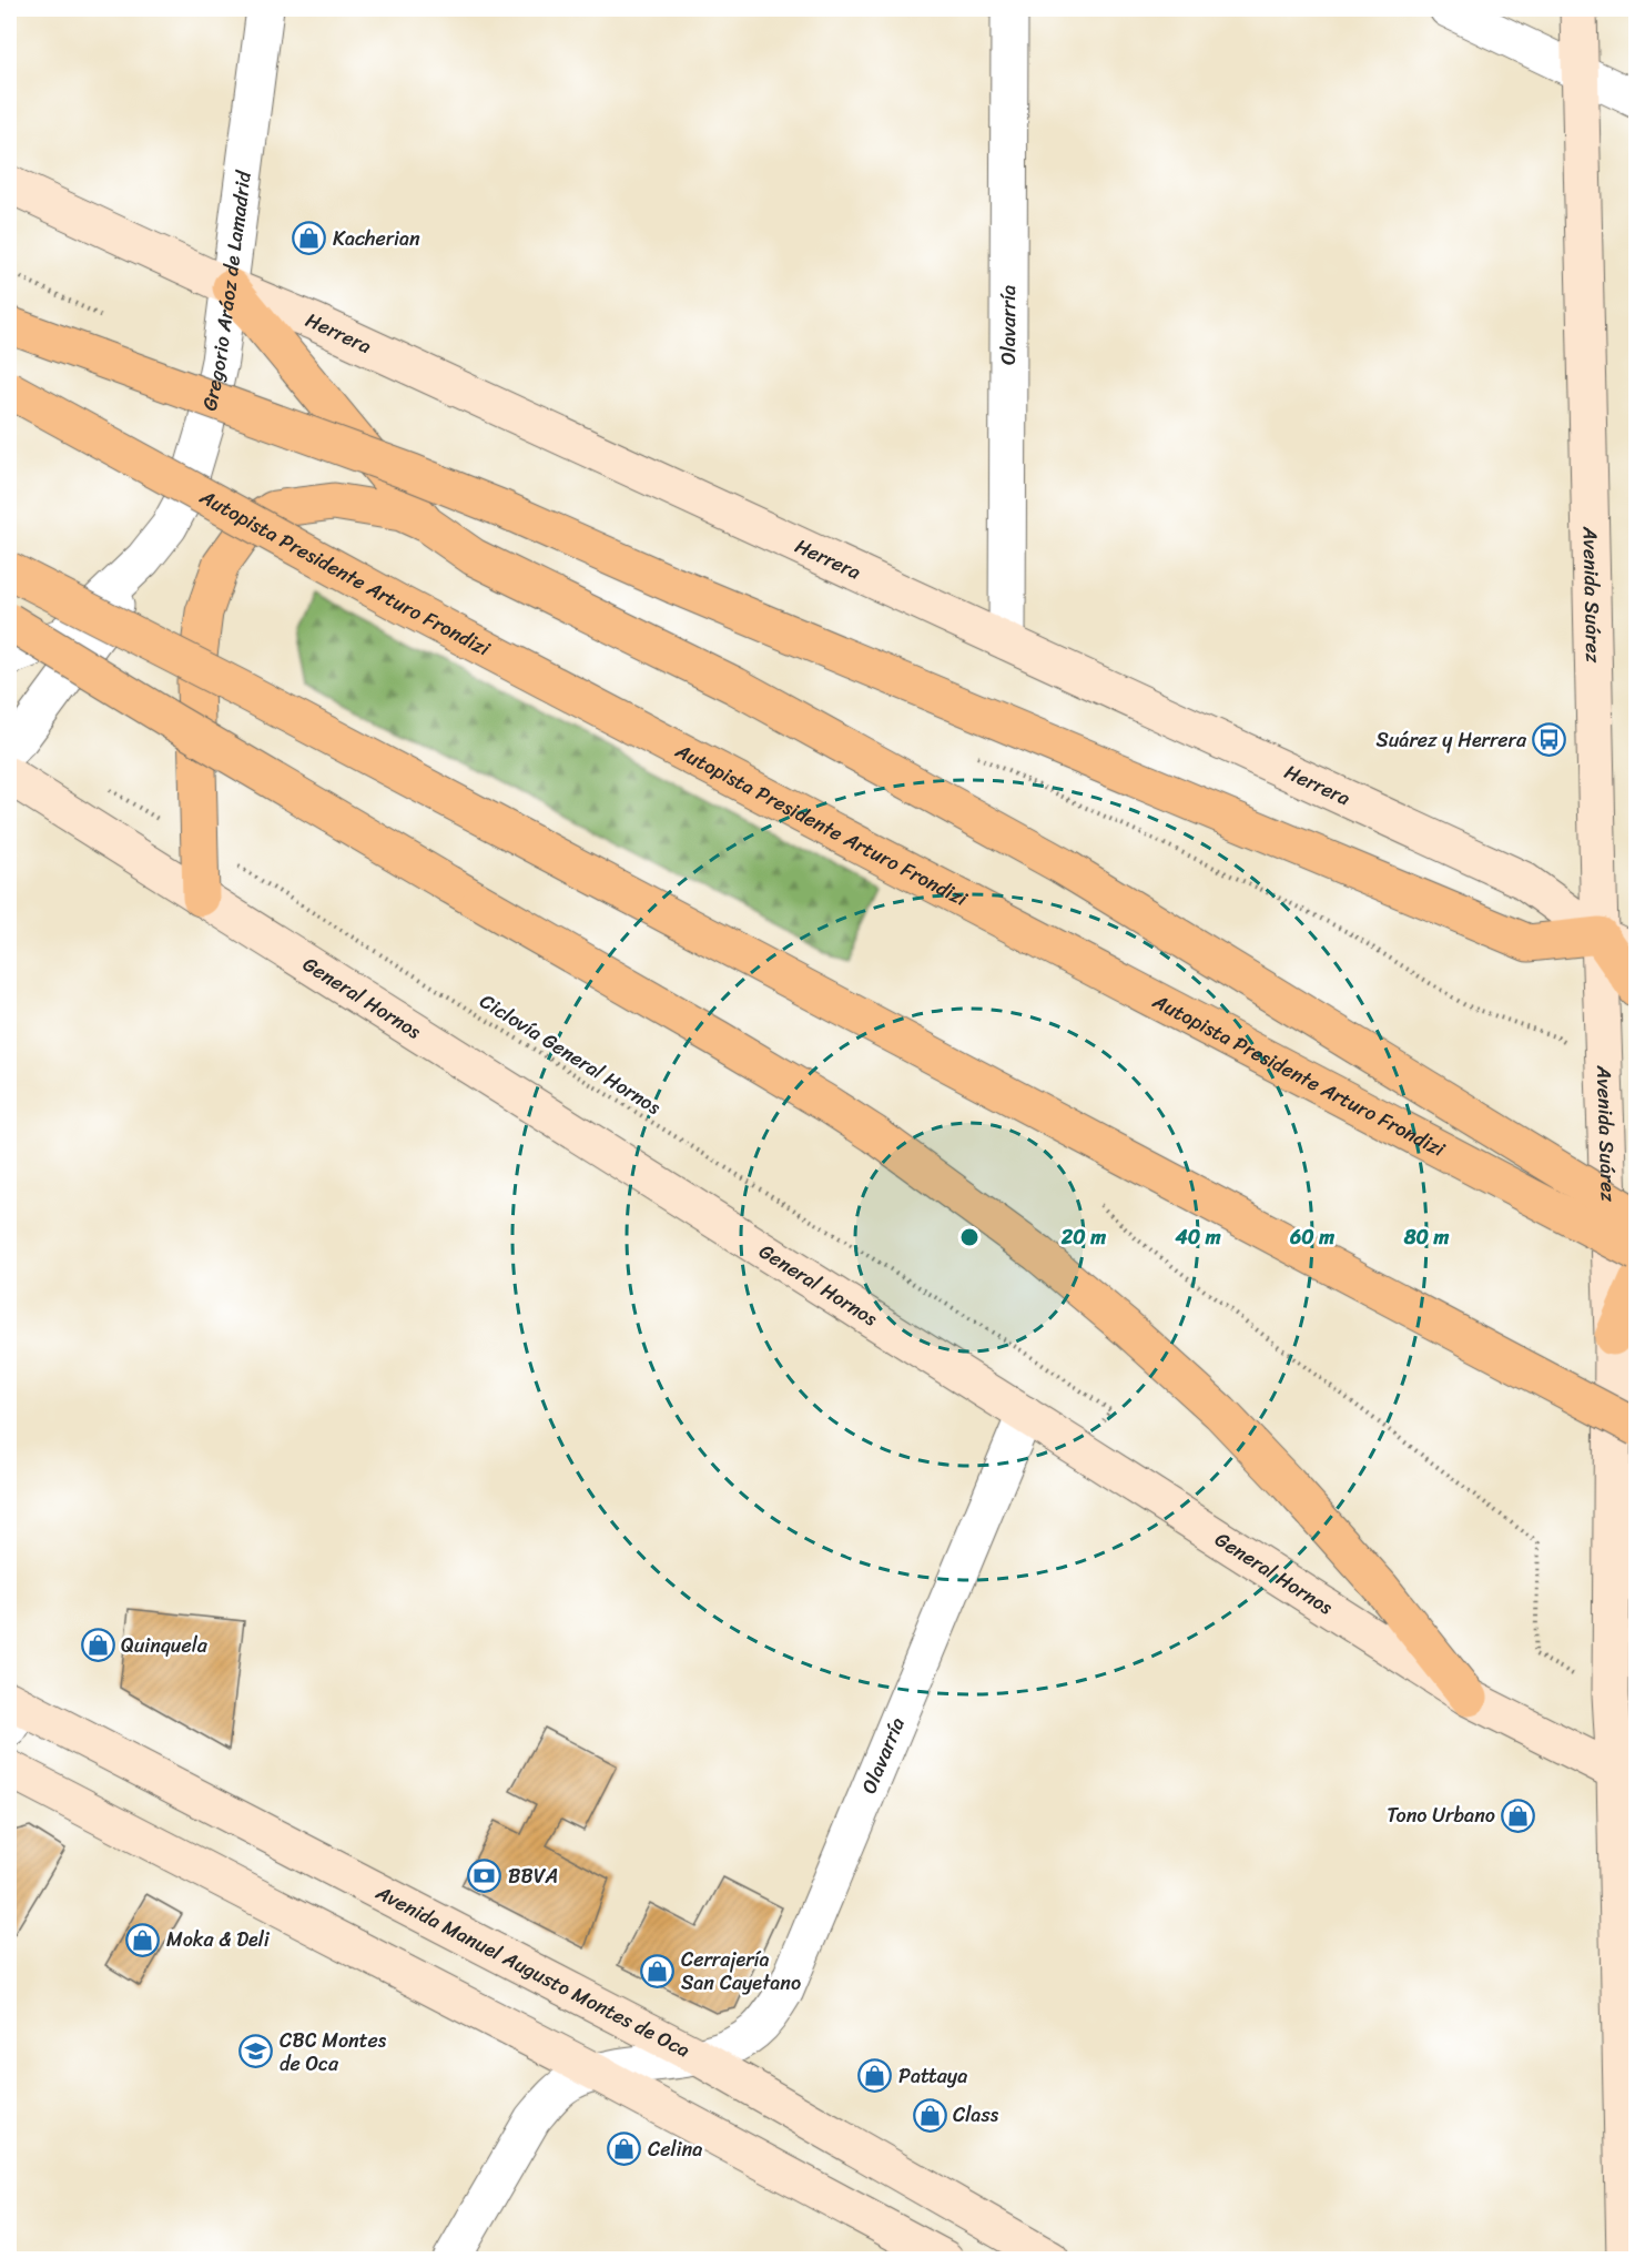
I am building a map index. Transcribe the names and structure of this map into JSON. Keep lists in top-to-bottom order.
{
  "streets": {
    "highway": ["Autopista Presidente Arturo Frondizi"],
    "main road": [
      "Herrera",
      "Avenida Suárez",
      "General Hornos",
      "Avenida Manuel Augusto Montes de Oca"
    ],
    "street": ["Gregorio Aráoz de Lamadrid", "Olavarría"],
    "path": ["Ciclovía General Hornos"]
  },
  "crossings": [
    ["Gregorio Aráoz de Lamadrid", "Herrera"],
    ["Olavarría", "Herrera"],
    ["Olavarría", "General Hornos"],
    ["Olavarría", "Avenida Manuel Augusto Montes de Oca"],
    ["Herrera", "Avenida Suárez"],
    ["Avenida Suárez", "General Hornos"]
  ],
  "places": {
    "shop": [
      "Kacherian",
      "Quinquela",
      "Tono Urbano",
      "Moka & Deli",
      "Cerrajería San Cayetano",
      "Pattaya",
      "Class",
      "Celina"
    ],
    "bus stop": ["Suárez y Herrera"],
    "bank": ["BBVA"],
    "school or university": ["CBC Montes de Oca"]
  },
  "rings": [
    "20 m",
    "40 m",
    "60 m",
    "80 m"
  ]
}
